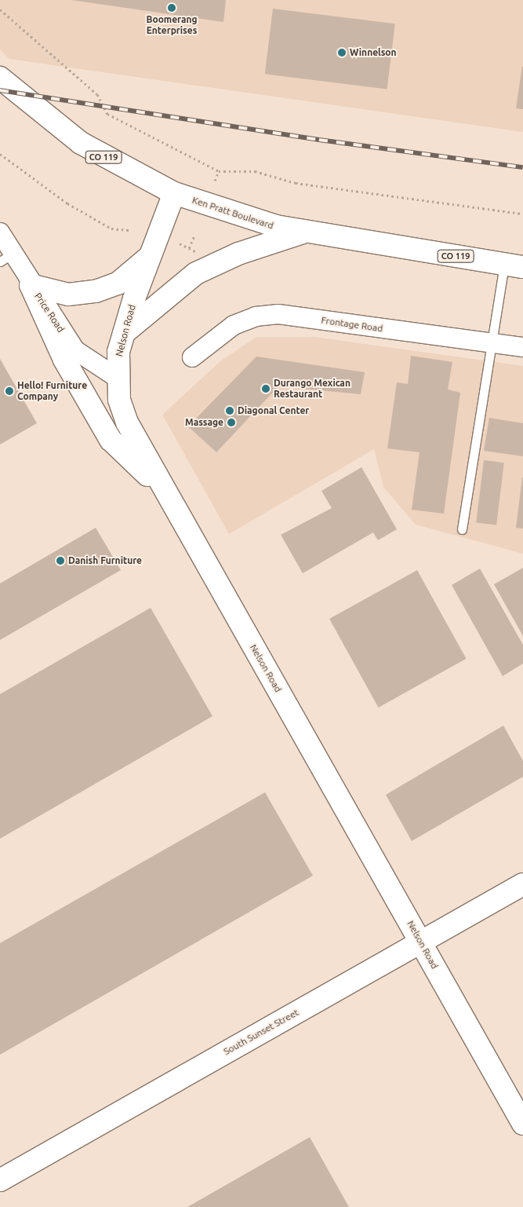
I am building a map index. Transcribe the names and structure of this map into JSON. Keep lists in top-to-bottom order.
{
  "streets": {
    "main road": [
      "CO 119",
      "Ken Pratt Boulevard",
      "Nelson Road",
      "South Sunset Street"
    ],
    "street": ["Price Road", "Frontage Road"]
  },
  "crossings": [
    ["Ken Pratt Boulevard", "Nelson Road"],
    ["Price Road", "Nelson Road"],
    ["Nelson Road", "South Sunset Street"]
  ],
  "places": [
    "Boomerang Enterprises",
    "Winnelson",
    "Durango Mexican Restaurant",
    "Hello! Furniture Company",
    "Diagonal Center",
    "Massage",
    "Danish Furniture"
  ]
}
